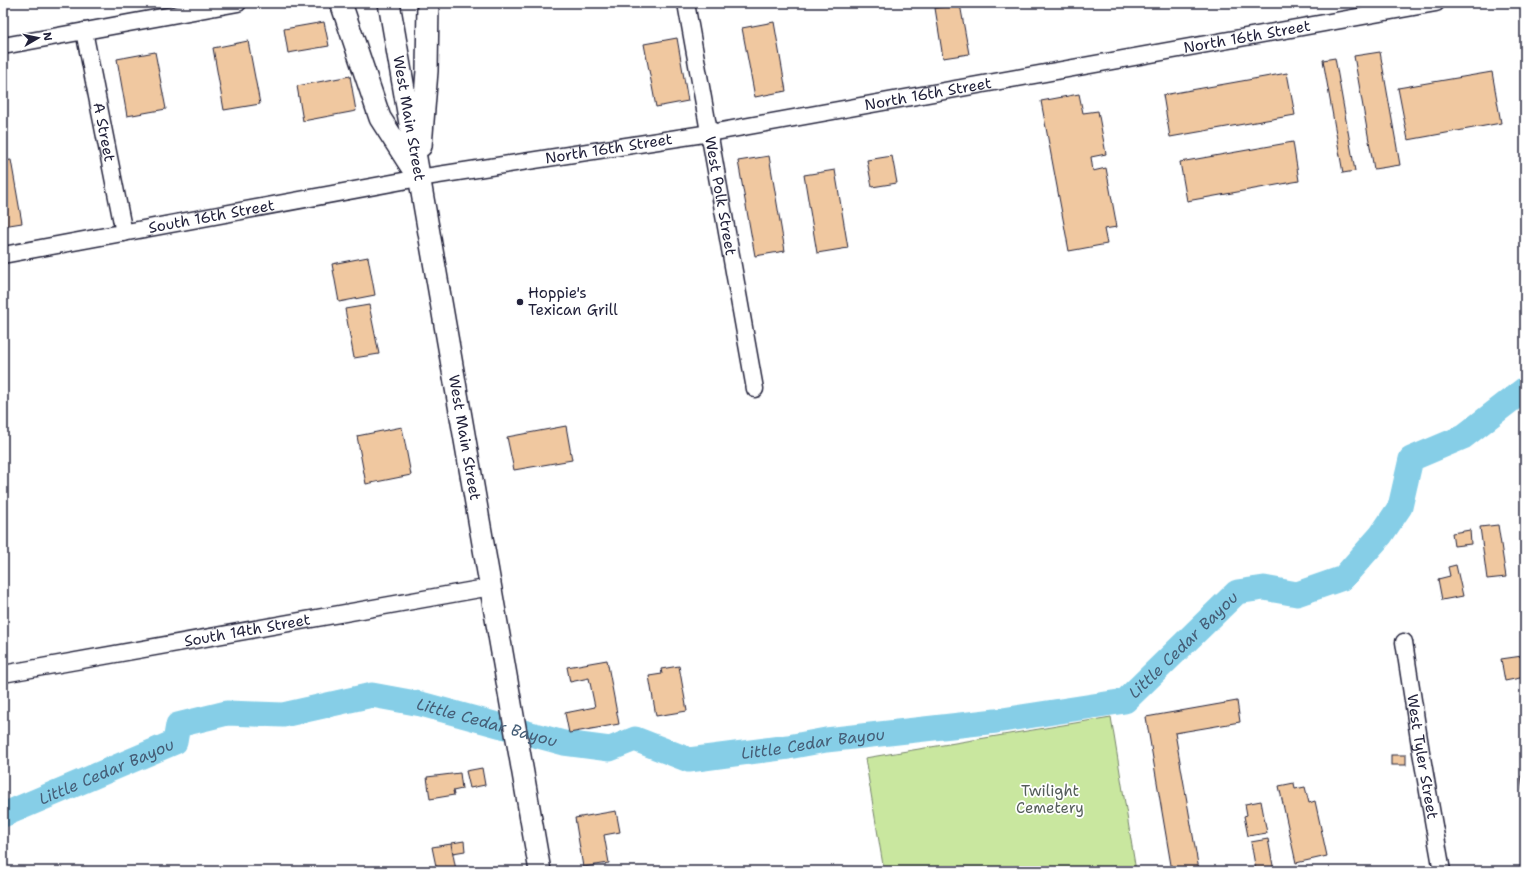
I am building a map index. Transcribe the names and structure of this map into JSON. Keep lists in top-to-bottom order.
{
  "streets": {
    "main road": ["West Main Street"],
    "street": [
      "North 16th Street",
      "A Street",
      "West Polk Street",
      "South 16th Street",
      "South 14th Street",
      "West Tyler Street"
    ]
  },
  "crossings": [
    ["North 16th Street", "West Main Street"],
    ["North 16th Street", "West Polk Street"],
    ["North 16th Street", "South 16th Street"],
    ["West Main Street", "South 16th Street"],
    ["West Main Street", "South 14th Street"],
    ["A Street", "South 16th Street"]
  ],
  "water": ["Little Cedar Bayou"],
  "parks": ["Twilight Cemetery"],
  "places": ["Hoppie's Texican Grill"],
  "north": "right"
}
